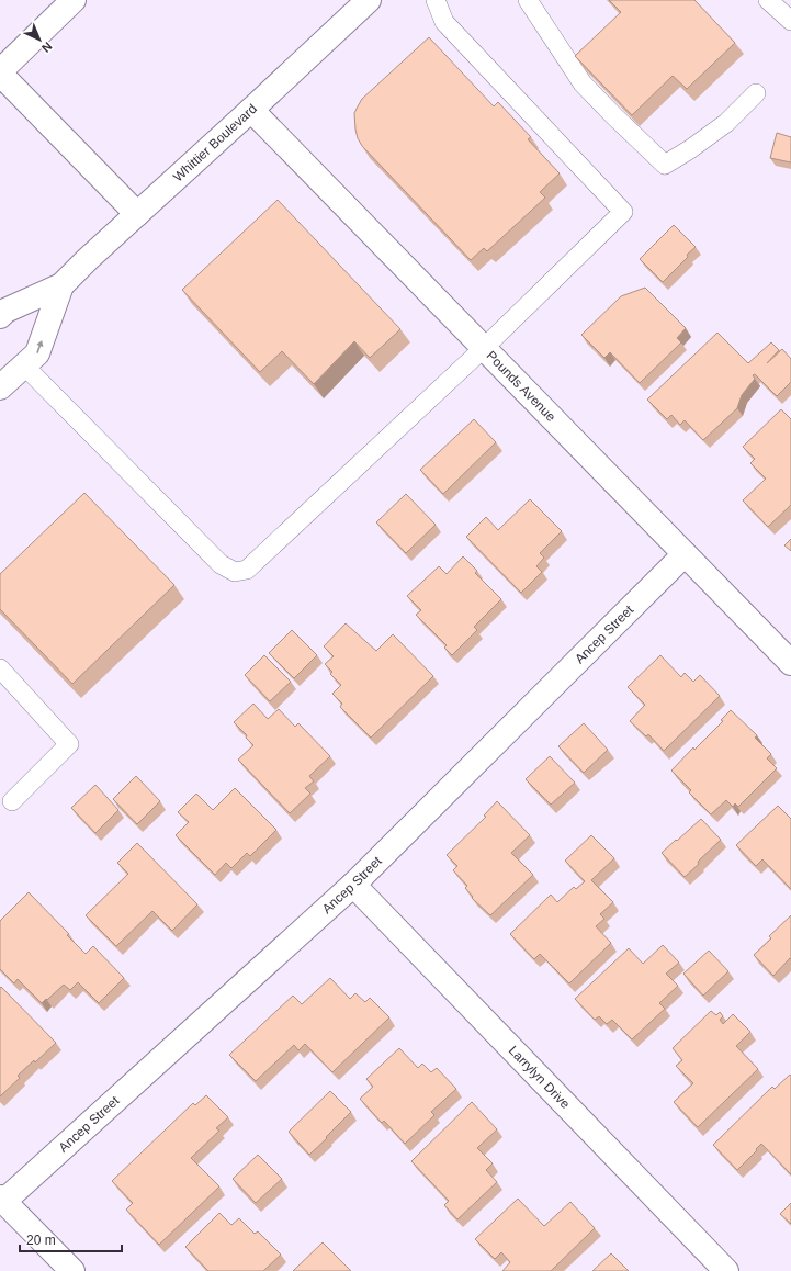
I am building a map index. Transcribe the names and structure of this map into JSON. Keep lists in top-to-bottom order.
{
  "streets": {
    "street": [
      "Whittier Boulevard",
      "Pounds Avenue",
      "Ancep Street",
      "Larrylyn Drive"
    ]
  },
  "crossings": [
    ["Whittier Boulevard", "Pounds Avenue"],
    ["Pounds Avenue", "Ancep Street"],
    ["Ancep Street", "Larrylyn Drive"]
  ],
  "scale_bar": "20 m",
  "north": "bottom right"
}
